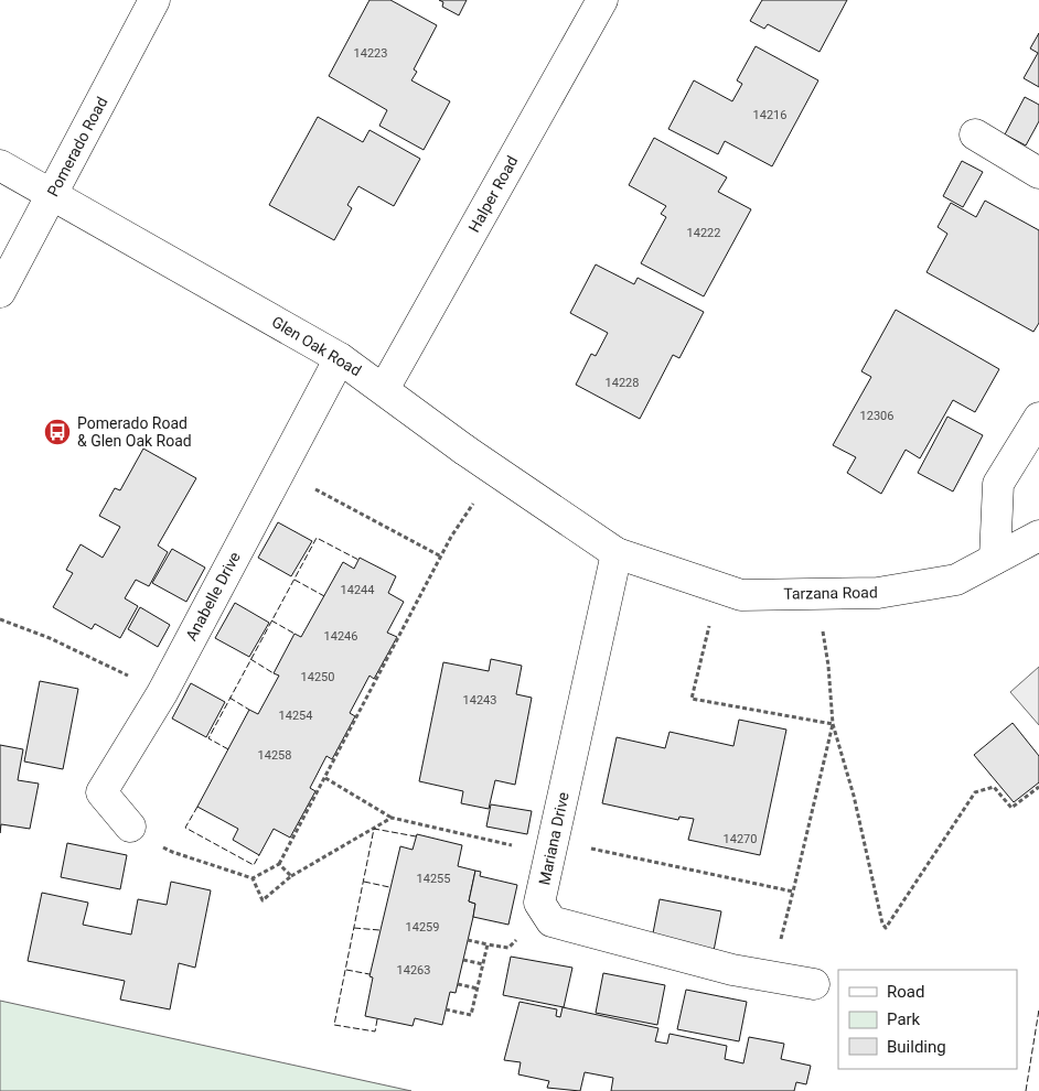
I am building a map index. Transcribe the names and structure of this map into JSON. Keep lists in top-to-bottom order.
{
  "streets": {
    "street": [
      "Pomerado Road",
      "Halper Road",
      "Glen Oak Road",
      "Tarzana Road",
      "Anabelle Drive",
      "Mariana Drive"
    ]
  },
  "crossings": [
    ["Pomerado Road", "Glen Oak Road"],
    ["Halper Road", "Glen Oak Road"],
    ["Glen Oak Road", "Tarzana Road"],
    ["Glen Oak Road", "Anabelle Drive"],
    ["Glen Oak Road", "Mariana Drive"],
    ["Tarzana Road", "Mariana Drive"]
  ],
  "places": {
    "bus stop": ["Pomerado Road & Glen Oak Road"]
  },
  "house_numbers": [
    "14223",
    "14216",
    "14222",
    "14228",
    "12306",
    "14244",
    "14246",
    "14250",
    "14243",
    "14254",
    "14258",
    "14270",
    "14255",
    "14259",
    "14263"
  ],
  "legend": ["Road", "Park", "Building"]
}
